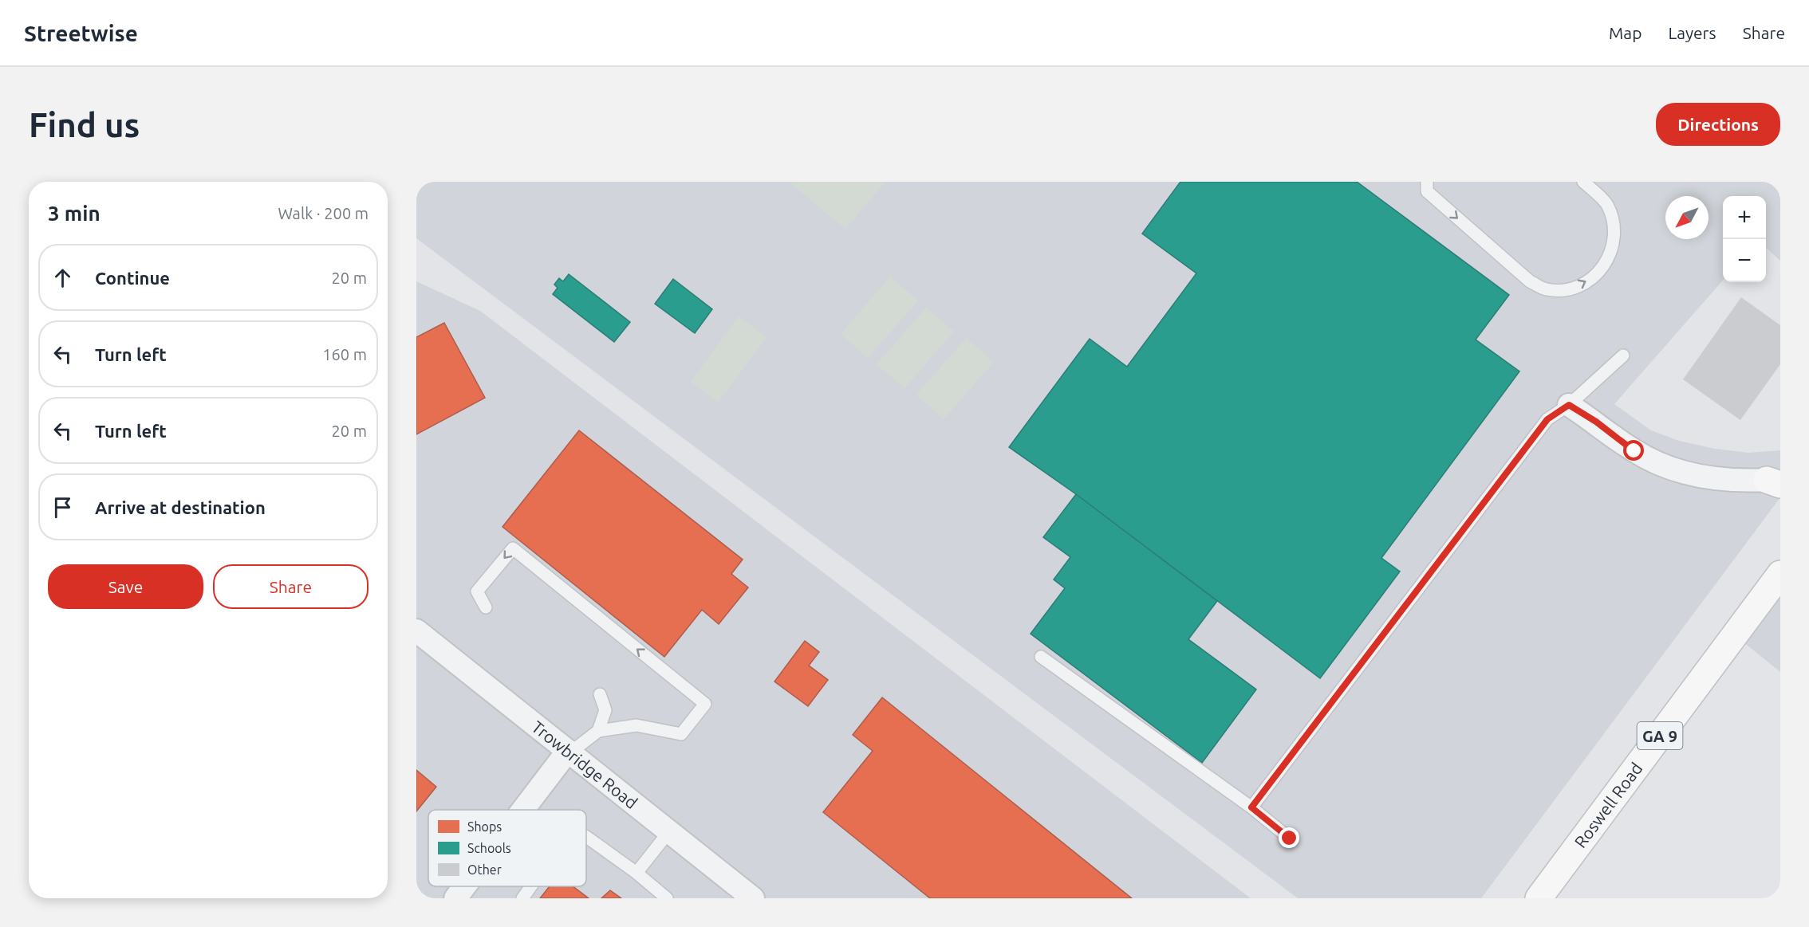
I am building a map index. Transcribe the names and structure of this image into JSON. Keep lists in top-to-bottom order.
{
  "streets": {
    "main road": ["GA 9", "Roswell Road"],
    "street": ["Trowbridge Road"]
  },
  "legend": ["Shops", "Schools", "Other"],
  "north": "bottom left",
  "page": {
    "header": "Streetwise",
    "nav": ["Map", "Layers", "Share"],
    "buttons": [
      "Directions",
      ["Save", "Share"]
    ],
    "title": "Find us",
    "heading": ["3 min", "Walk · 200 m"],
    "map_buttons": ["+", "−"],
    "list": [
      ["Continue", "20 m"],
      ["Turn left", "160 m"],
      ["Turn left", "20 m"],
      "Arrive at destination"
    ]
  }
}
